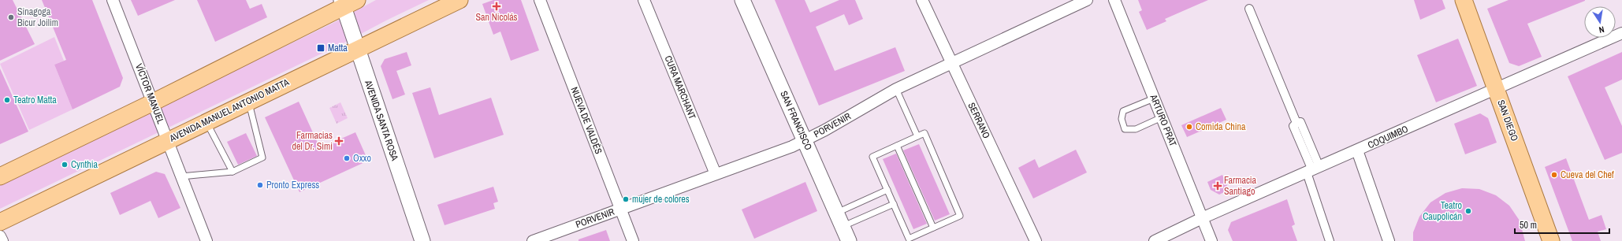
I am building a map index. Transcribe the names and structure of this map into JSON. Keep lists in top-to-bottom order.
{
  "streets": {
    "main road": [
      "AVENIDA MANUEL ANTONIO MATTA",
      "AVENIDA SANTA ROSA",
      "SAN FRANCISCO",
      "SAN DIEGO"
    ],
    "street": [
      "CURA MARCHANT",
      "VÍCTOR MANUEL",
      "NUEVA DE VALDÉS",
      "SERRANO",
      "ARTURO PRAT",
      "PORVENIR",
      "COQUIMBO"
    ]
  },
  "crossings": [
    ["CURA MARCHANT", "PORVENIR"],
    ["VÍCTOR MANUEL", "AVENIDA MANUEL ANTONIO MATTA"],
    ["AVENIDA MANUEL ANTONIO MATTA", "AVENIDA SANTA ROSA"],
    ["NUEVA DE VALDÉS", "PORVENIR"],
    ["SAN FRANCISCO", "PORVENIR"],
    ["SERRANO", "PORVENIR"],
    ["ARTURO PRAT", "COQUIMBO"],
    ["SAN DIEGO", "COQUIMBO"]
  ],
  "places": {
    "health": ["San Nicolás", "Farmacias del Dr. Simi", "Farmacia Santiago"],
    "other": [
      "Sinagoga Bicur Joilim",
      "Teatro Matta",
      "Comida China",
      "Oxxo",
      "Cynthia",
      "Cueva del Chef",
      "Pronto Express",
      "mujer de colores",
      "Teatro Caupolicán"
    ],
    "transit": ["Matta"]
  },
  "scale_bar": "50 m",
  "north": "bottom"
}
